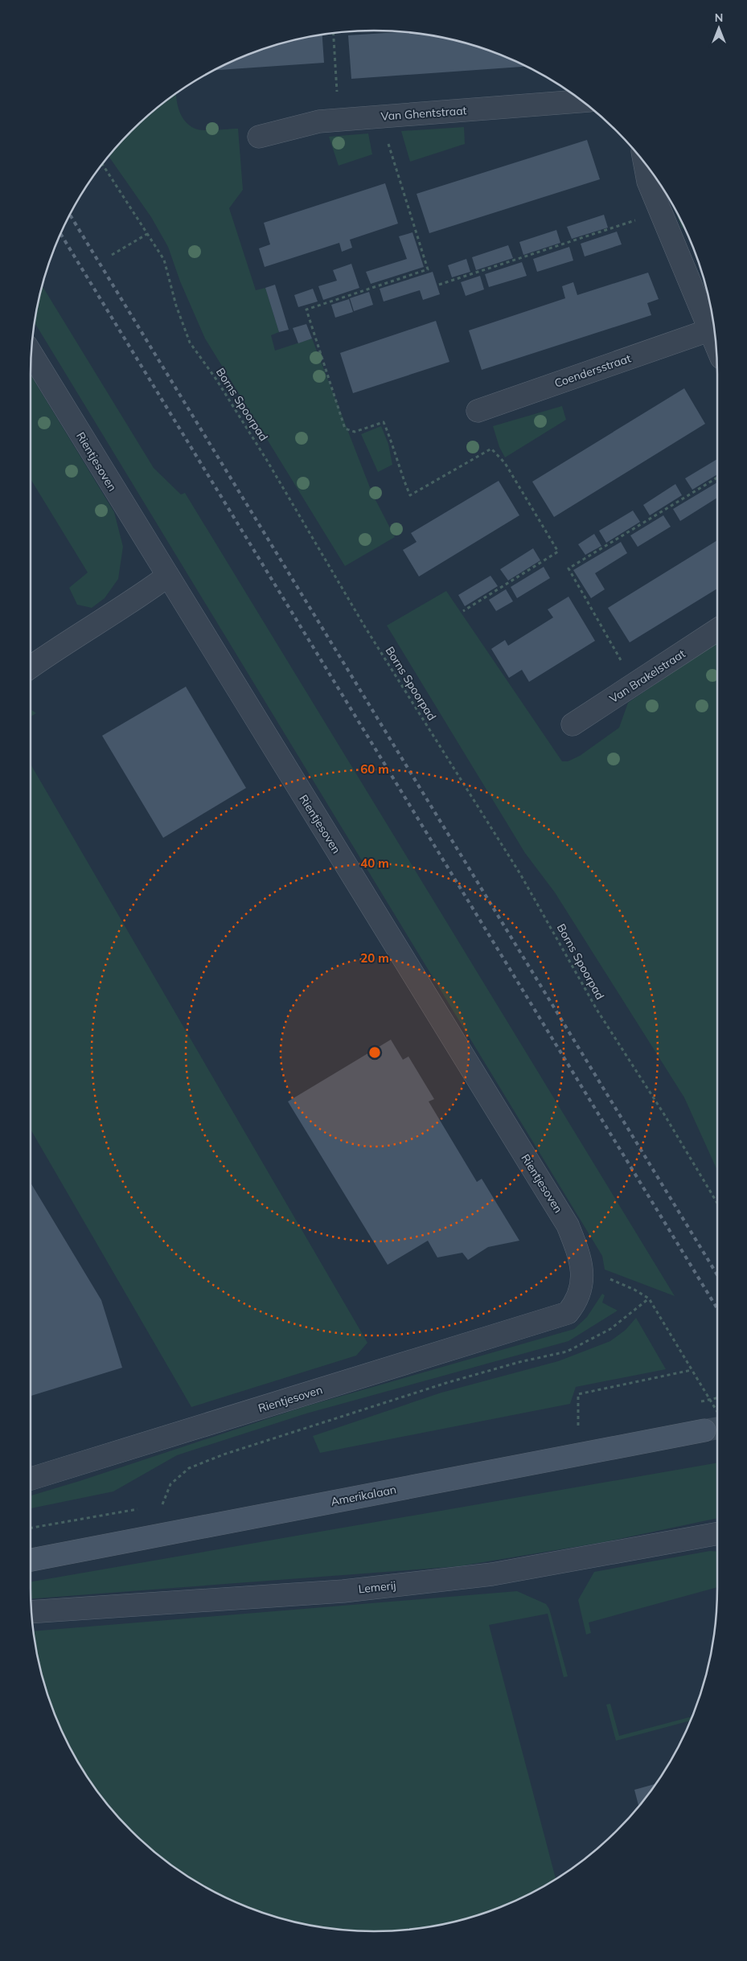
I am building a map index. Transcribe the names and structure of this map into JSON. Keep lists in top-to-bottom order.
{
  "streets": {
    "main road": ["Amerikalaan"],
    "street": [
      "Van Ghentstraat",
      "Coendersstraat",
      "Rientjesoven",
      "Van Brakelstraat",
      "Lemerij"
    ],
    "path": ["Borns Spoorpad"]
  },
  "north": "top",
  "rings": ["60 m", "40 m", "20 m"]
}
